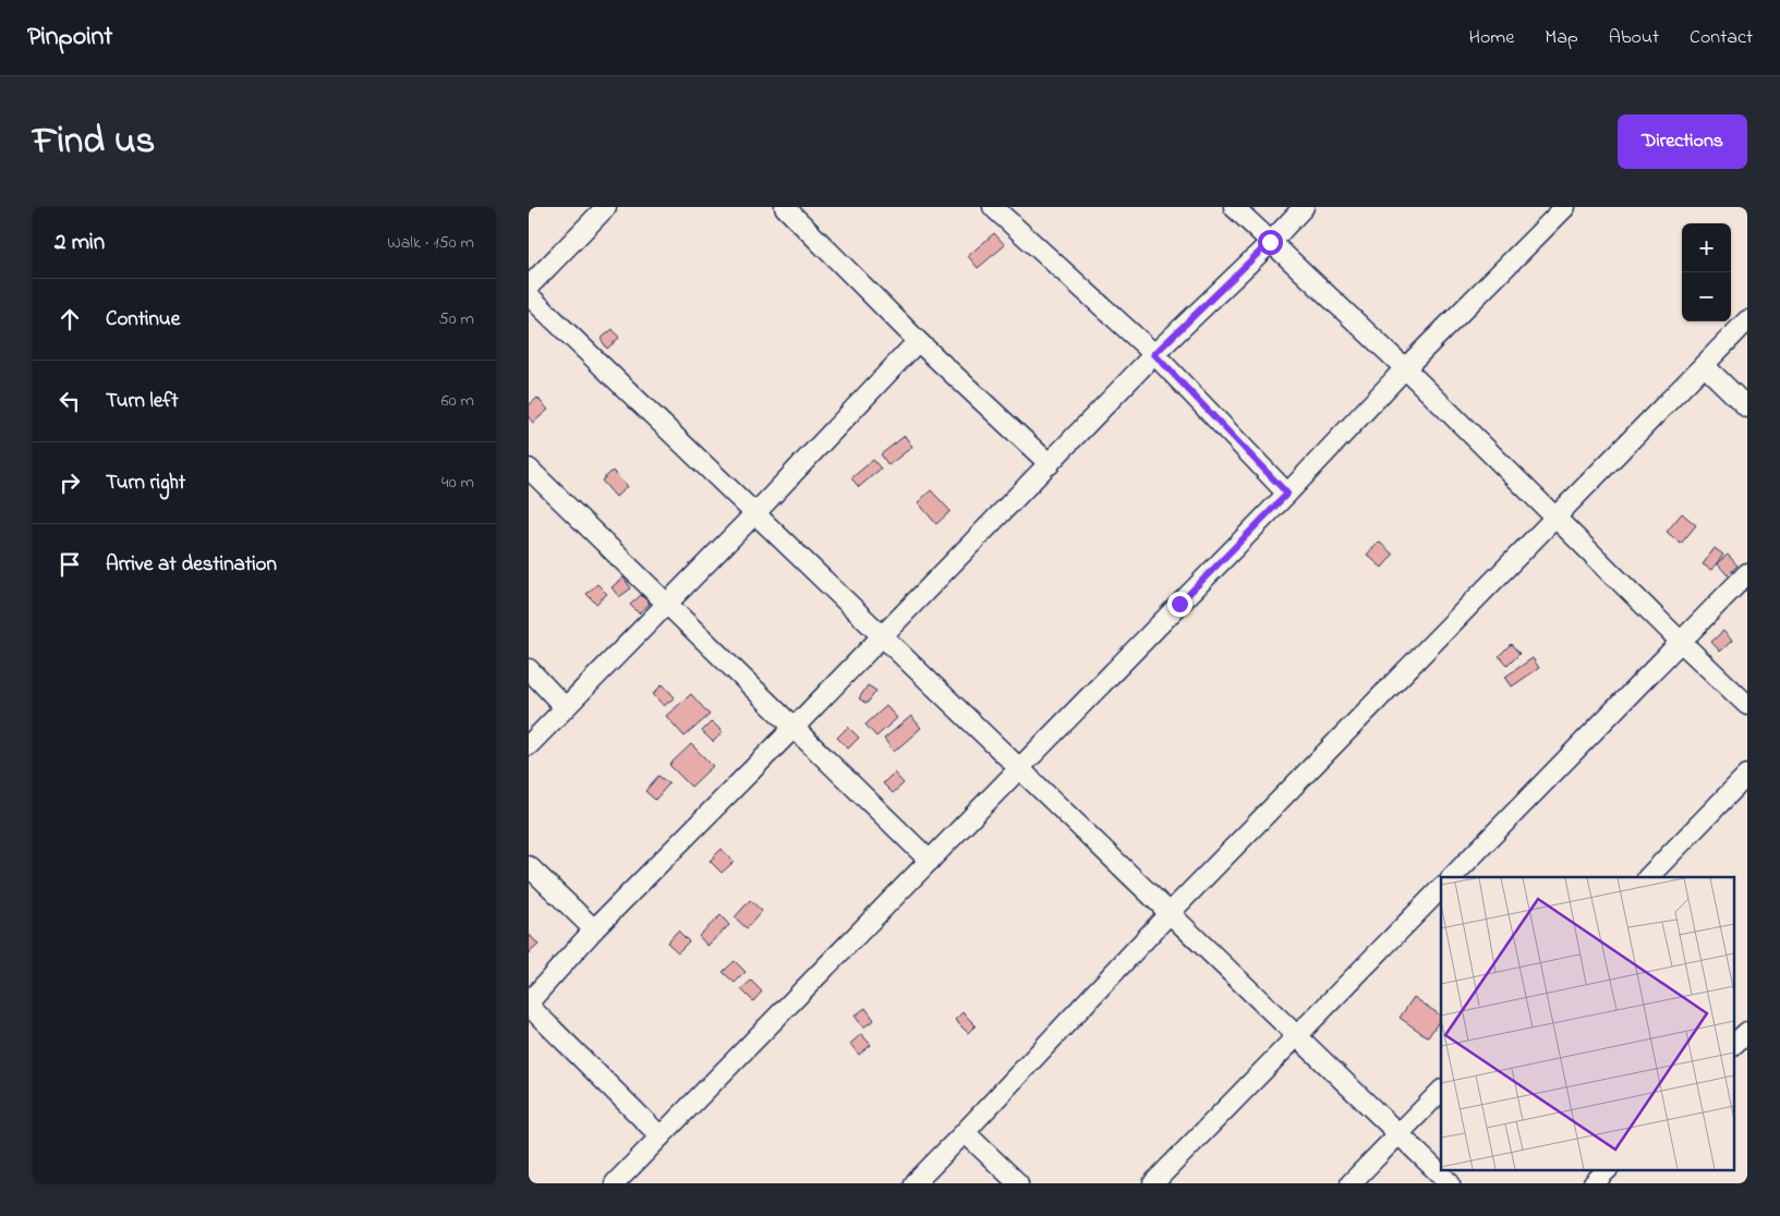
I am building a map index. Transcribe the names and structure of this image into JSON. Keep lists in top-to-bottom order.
{
  "page": {
    "header": "Pinpoint",
    "nav": [
      "Home",
      "Map",
      "About",
      "Contact"
    ],
    "title": "Find us",
    "buttons": "Directions",
    "heading": ["2 min", "Walk · 150 m"],
    "map_buttons": ["+", "−"],
    "list": [
      ["Continue", "50 m"],
      ["Turn left", "60 m"],
      ["Turn right", "40 m"],
      "Arrive at destination"
    ]
  }
}
